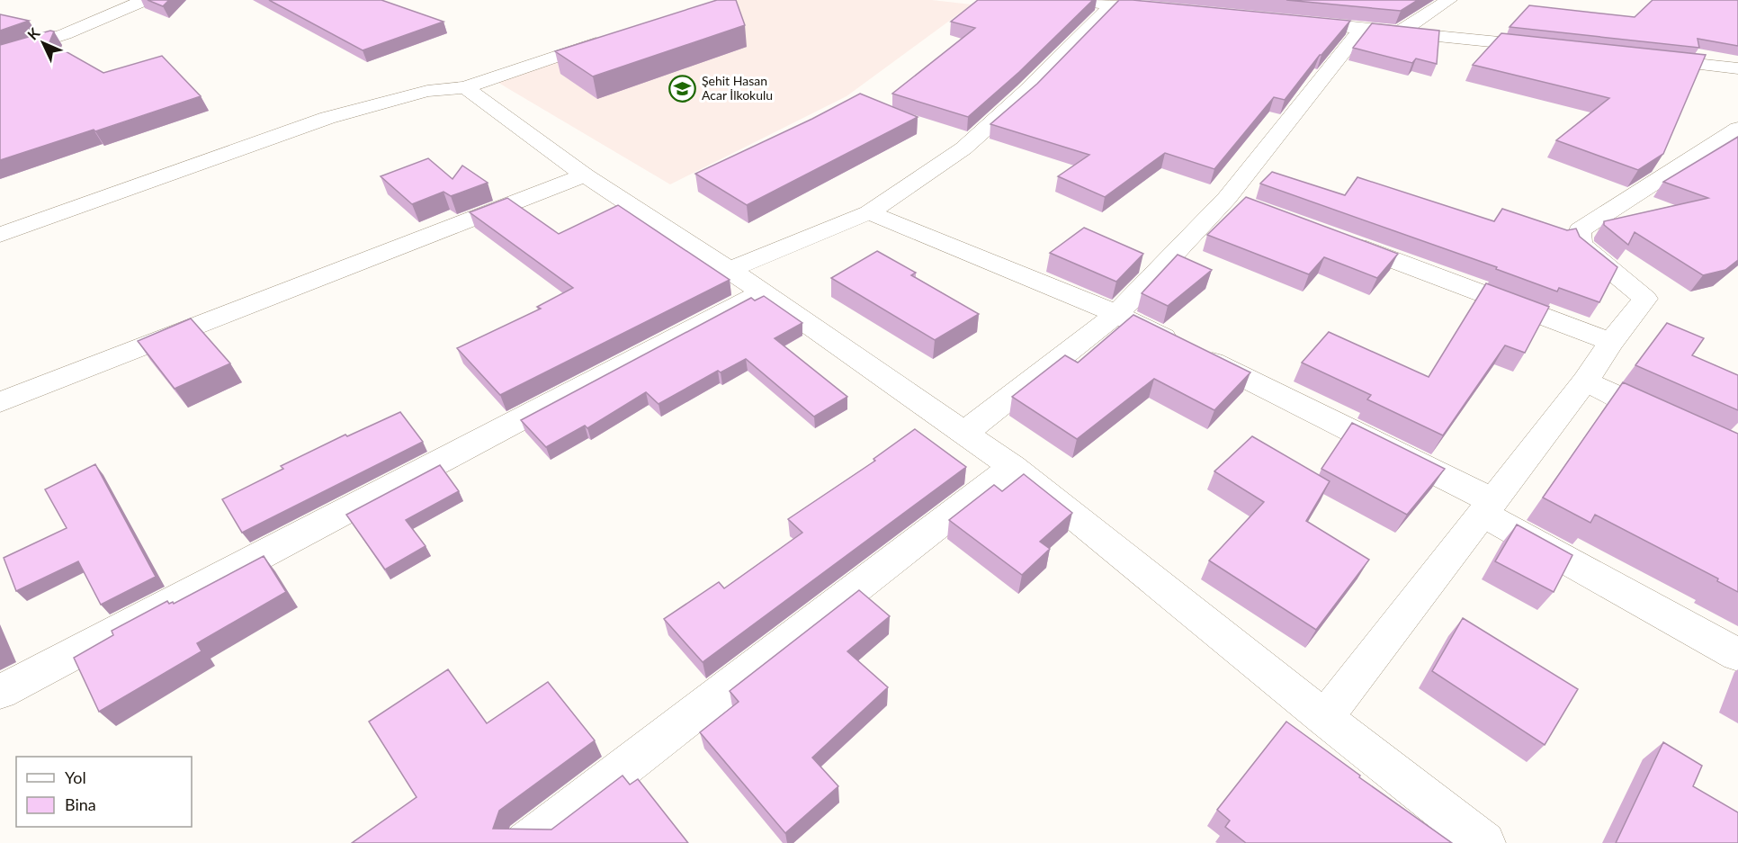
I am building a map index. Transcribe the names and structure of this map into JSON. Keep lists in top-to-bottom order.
{
  "places": {
    "school or university": ["Şehit Hasan Acar İlkokulu"]
  },
  "legend": ["Yol", "Bina"],
  "north": "top left"
}
